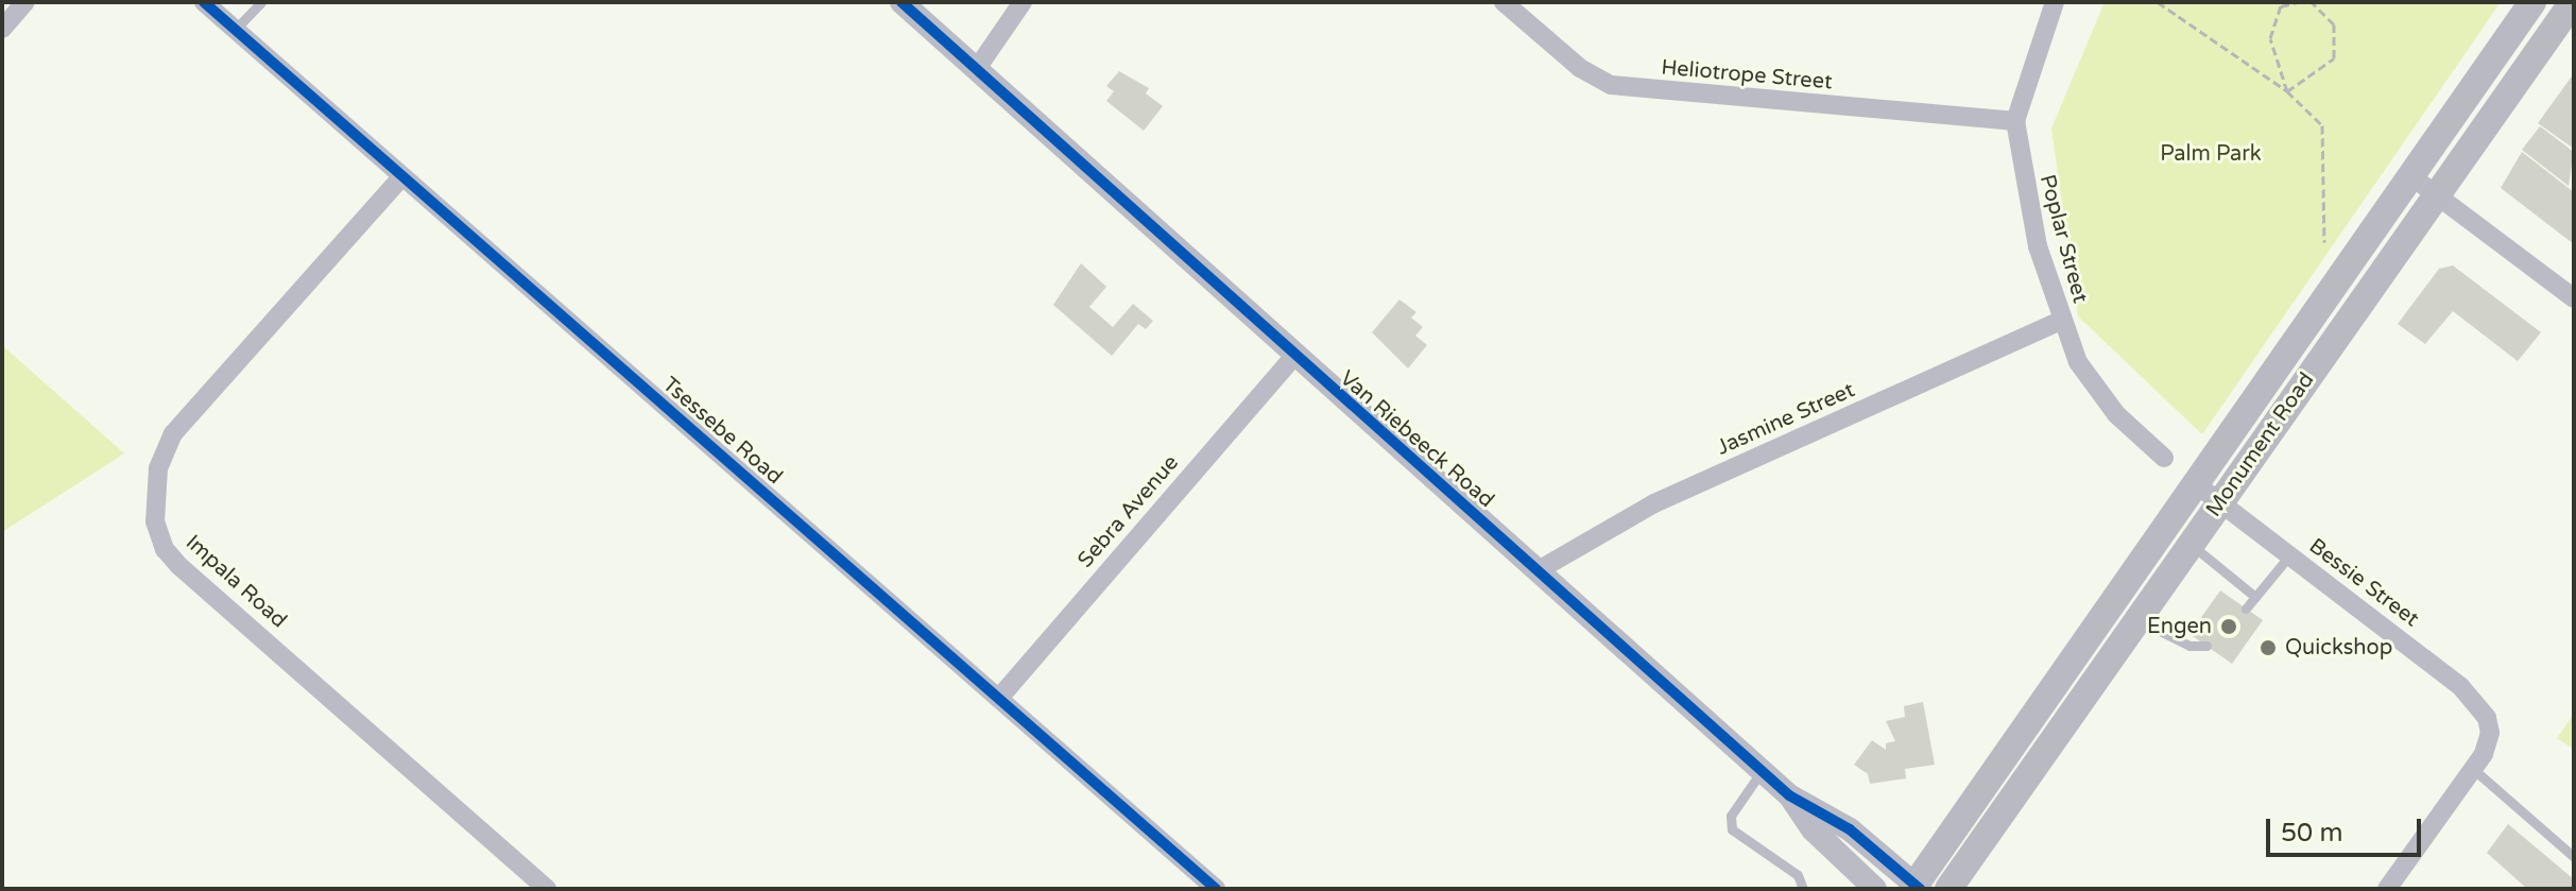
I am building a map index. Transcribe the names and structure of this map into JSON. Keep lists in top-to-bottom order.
{
  "streets": {
    "main road": ["Monument Road"],
    "street": [
      "Heliotrope Street",
      "Poplar Street",
      "Jasmine Street",
      "Tsessebe Road",
      "Van Riebeeck Road",
      "Sebra Avenue",
      "Impala Road",
      "Bessie Street"
    ]
  },
  "crossings": [
    ["Heliotrope Street", "Poplar Street"],
    ["Poplar Street", "Jasmine Street"],
    ["Jasmine Street", "Van Riebeeck Road"],
    ["Tsessebe Road", "Sebra Avenue"],
    ["Tsessebe Road", "Impala Road"],
    ["Van Riebeeck Road", "Monument Road"],
    ["Van Riebeeck Road", "Sebra Avenue"],
    ["Monument Road", "Bessie Street"]
  ],
  "parks": ["Palm Park"],
  "places": ["Engen", "Quickshop"],
  "scale_bar": "50 m"
}
